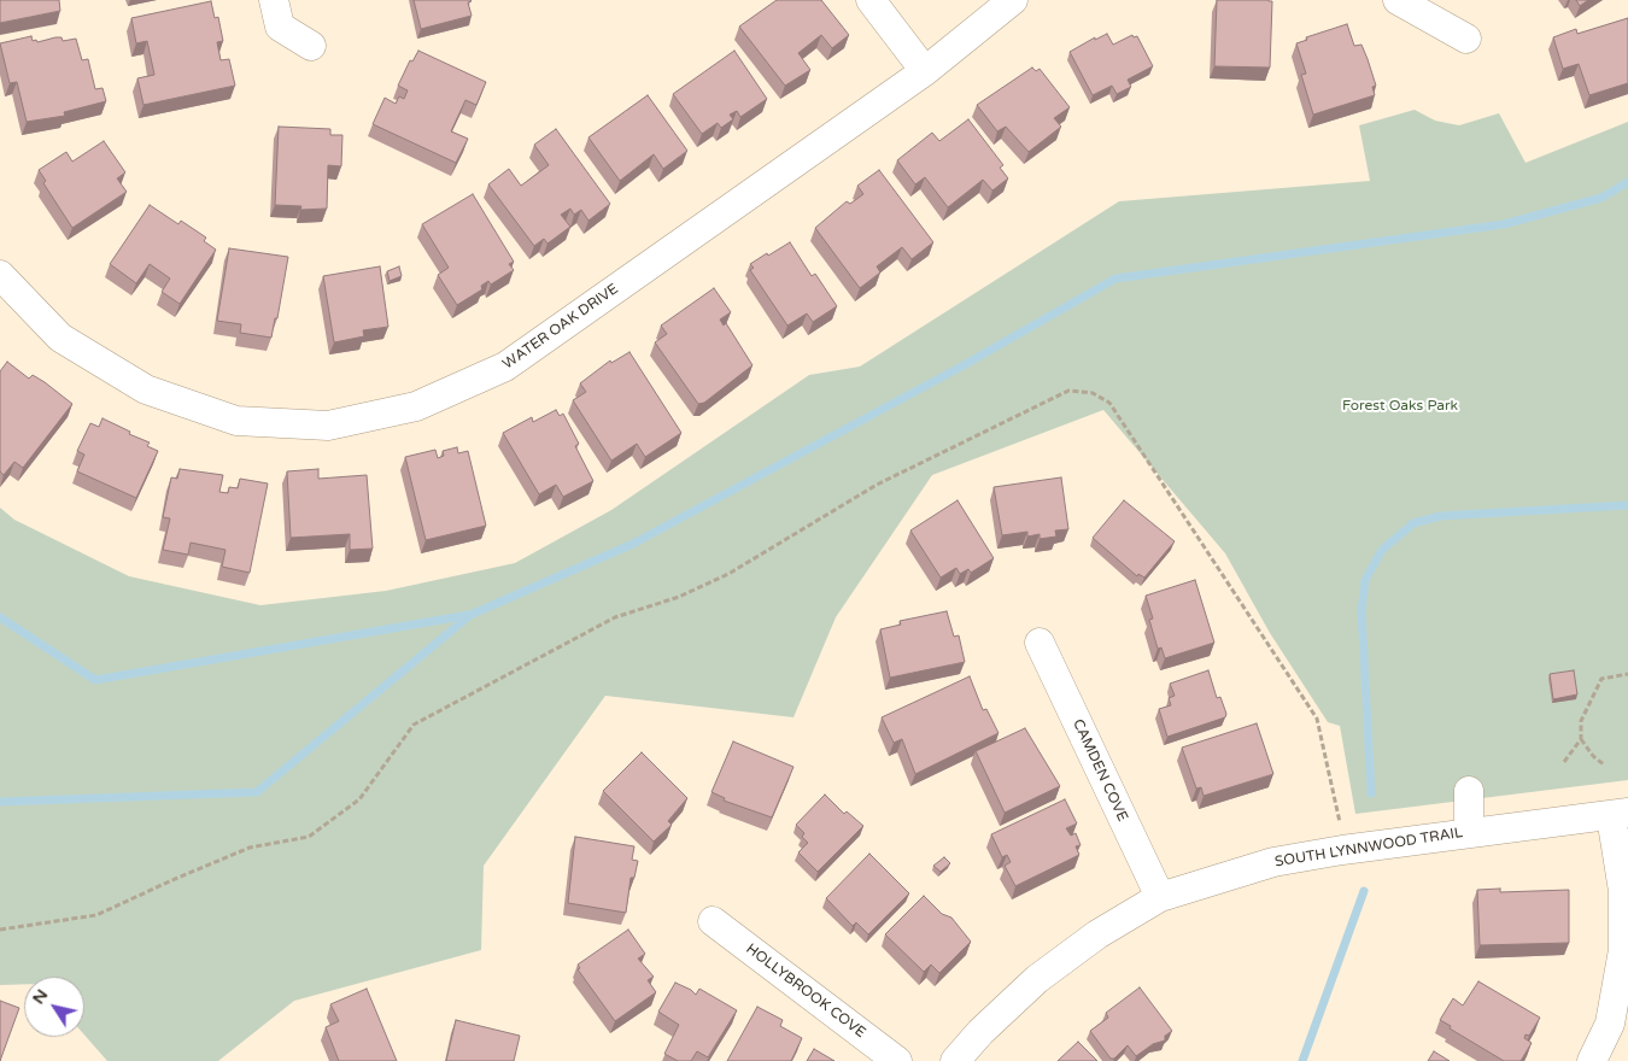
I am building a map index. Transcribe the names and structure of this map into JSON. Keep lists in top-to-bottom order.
{
  "streets": {
    "street": [
      "WATER OAK DRIVE",
      "CAMDEN COVE",
      "SOUTH LYNNWOOD TRAIL",
      "HOLLYBROOK COVE"
    ]
  },
  "crossings": [
    ["CAMDEN COVE", "SOUTH LYNNWOOD TRAIL"]
  ],
  "parks": ["Forest Oaks Park"],
  "north": "top left"
}
